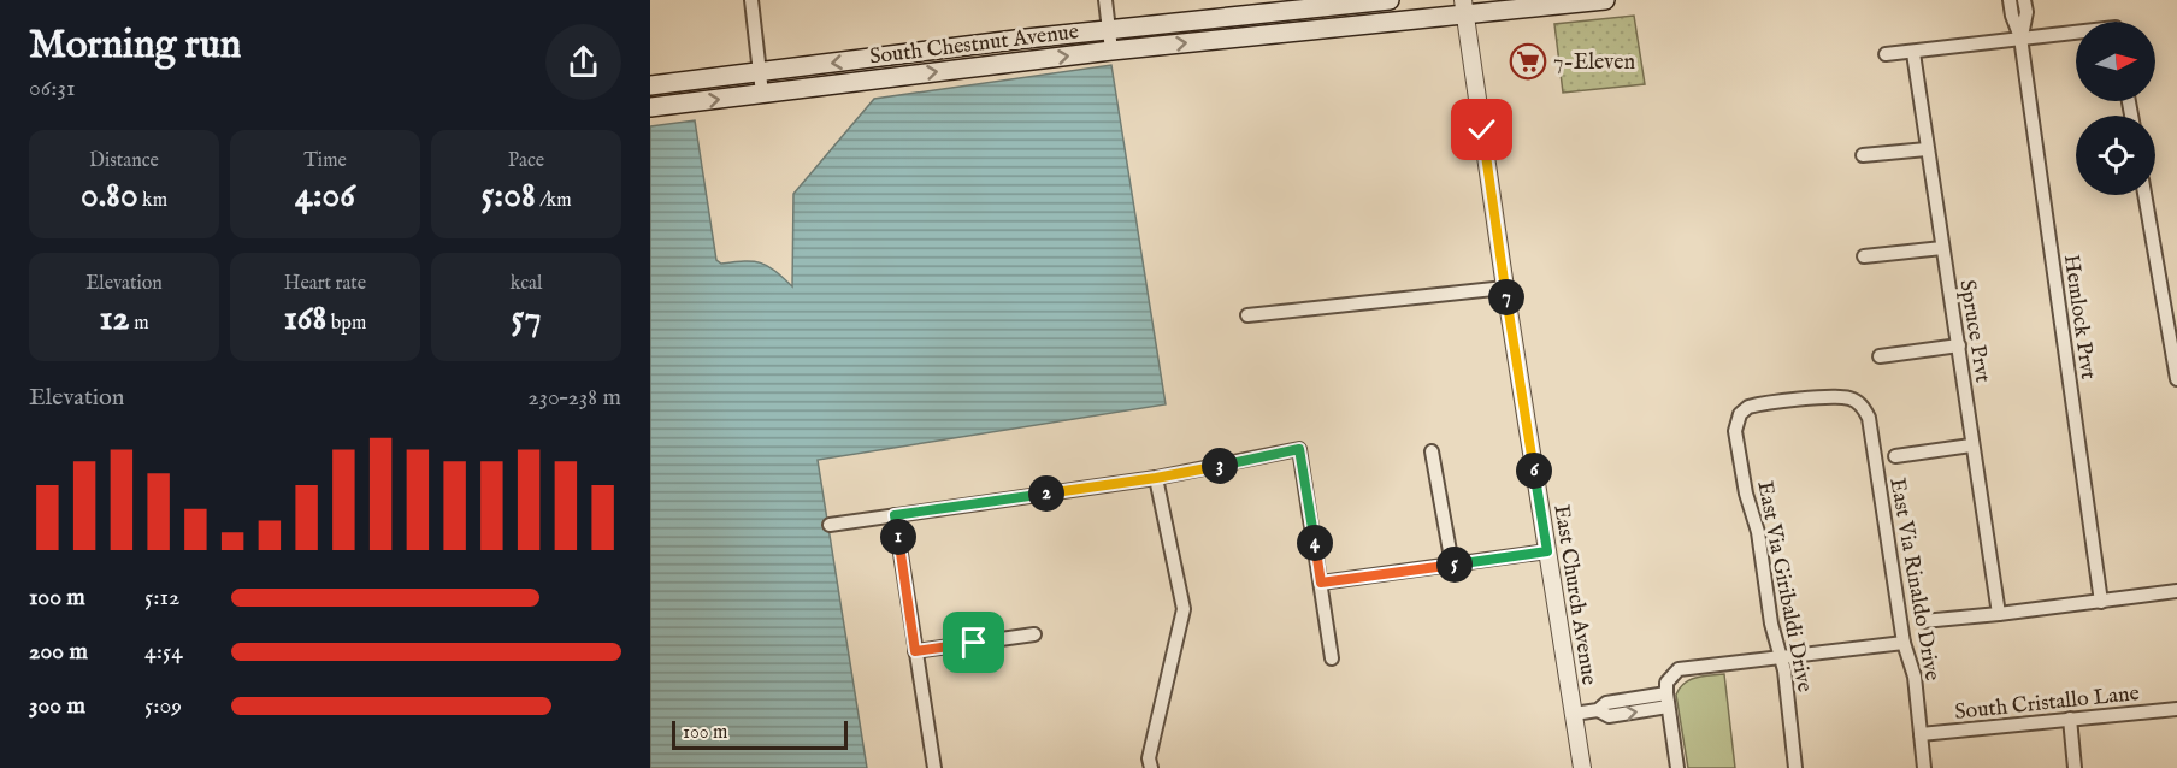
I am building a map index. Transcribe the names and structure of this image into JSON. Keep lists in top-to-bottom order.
{
  "streets": {
    "main road": ["South Chestnut Avenue"],
    "street": [
      "Hemlock Prvt",
      "Spruce Prvt",
      "East Via Rinaldo Drive",
      "East Via Giribaldi Drive",
      "East Church Avenue",
      "South Cristallo Lane"
    ]
  },
  "crossings": [
    ["South Chestnut Avenue", "East Church Avenue"],
    ["East Via Rinaldo Drive", "East Via Giribaldi Drive"],
    ["East Via Rinaldo Drive", "South Cristallo Lane"]
  ],
  "places": {
    "supermarket": ["7-Eleven"]
  },
  "scale_bar": "100 m",
  "north": "right",
  "page": {
    "heading": ["Morning run", "06:31"],
    "stats": [
      ["Distance", "0.80 km"],
      ["Time", "4:06"],
      ["Pace", "5:08 /km"],
      ["Elevation", "12 m"],
      ["Heart rate", "168 bpm"],
      ["kcal", "57"]
    ],
    "pins": [
      "7",
      "3",
      "6",
      "2",
      "1",
      "4",
      "5"
    ],
    "chart": ["Elevation", "230–238 m"],
    "list": [
      {
        "name": "100 m",
        "note": "5:12"
      },
      {
        "name": "200 m",
        "note": "4:54"
      },
      {
        "name": "300 m",
        "note": "5:09"
      }
    ],
    "scale": "100 m"
  }
}
